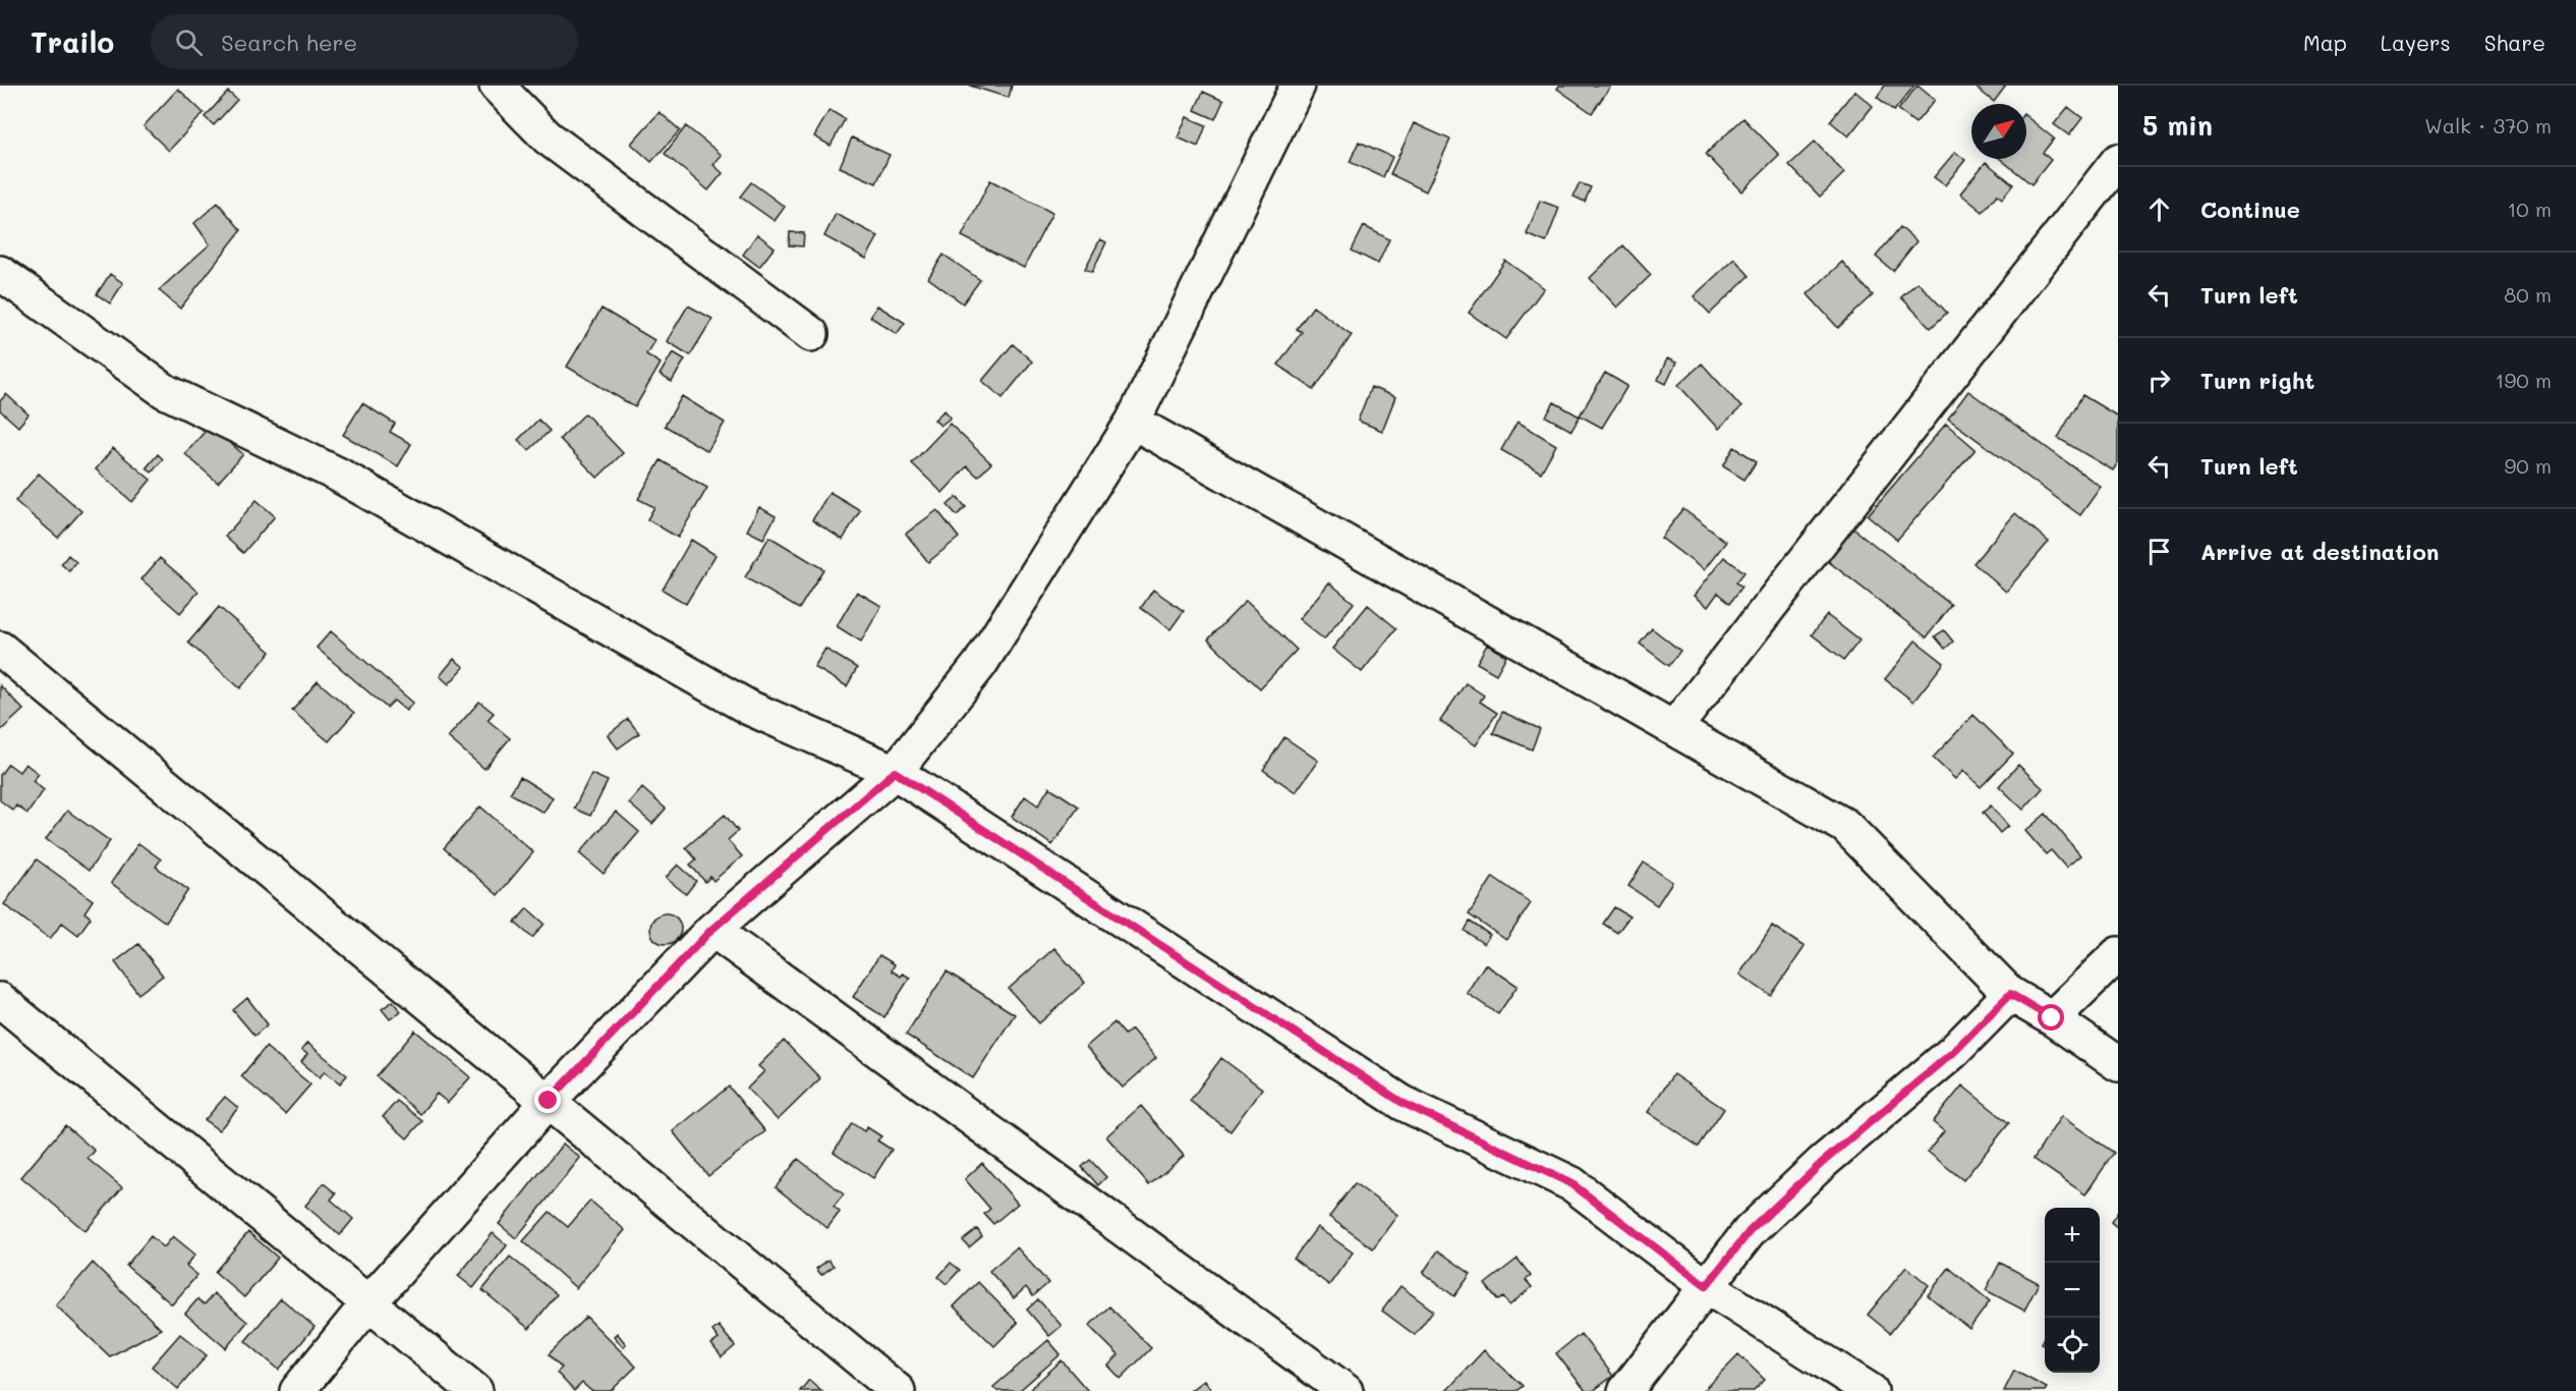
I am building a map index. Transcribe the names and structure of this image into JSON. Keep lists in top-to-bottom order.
{
  "north": "top right",
  "page": {
    "header": "Trailo",
    "search": "Search here",
    "nav": ["Map", "Layers", "Share"],
    "heading": ["5 min", "Walk · 370 m"],
    "list": [
      ["Continue", "10 m"],
      ["Turn left", "80 m"],
      ["Turn right", "190 m"],
      ["Turn left", "90 m"],
      "Arrive at destination"
    ],
    "map_buttons": ["+", "−"]
  }
}
